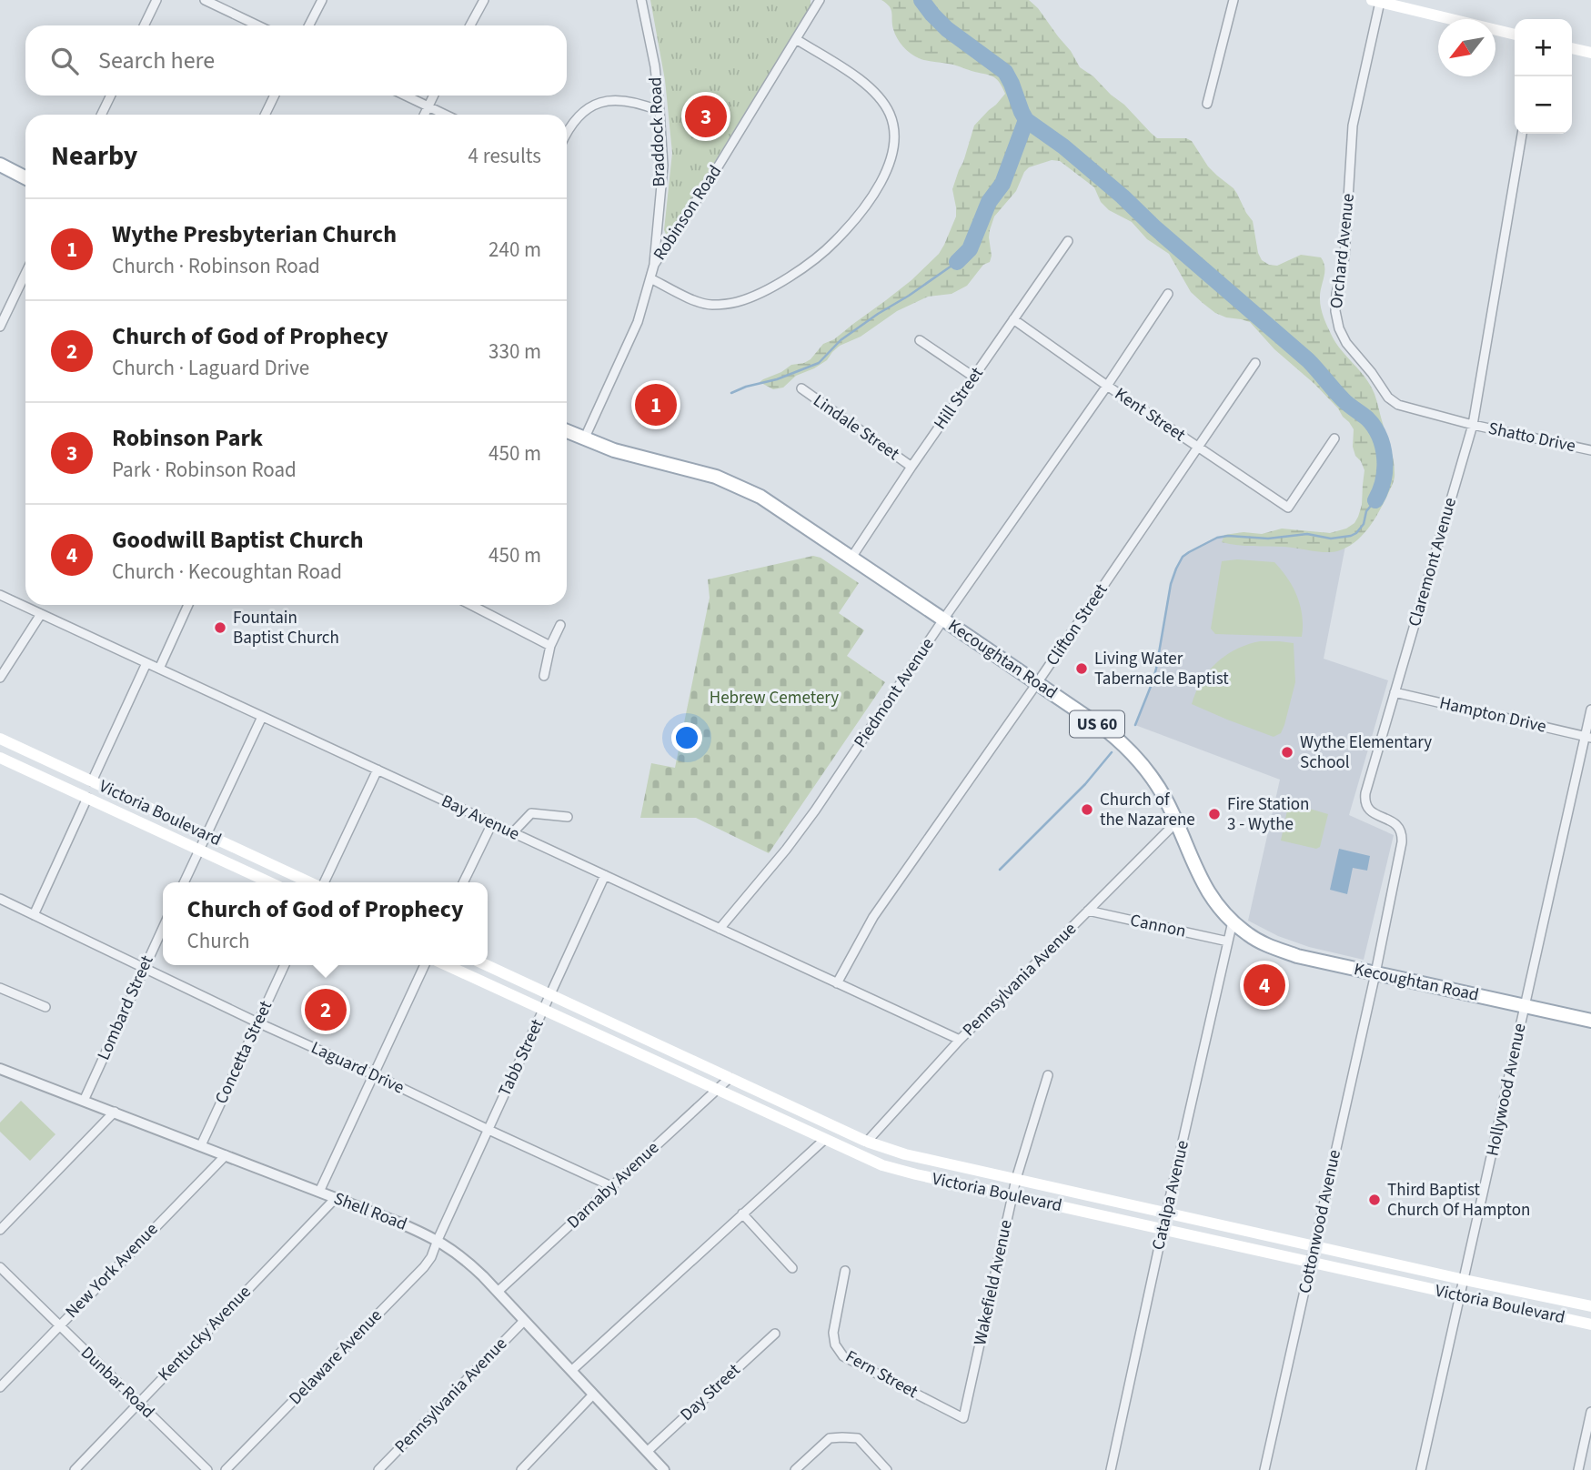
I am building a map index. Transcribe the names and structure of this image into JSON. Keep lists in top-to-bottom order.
{
  "streets": {
    "main road": ["Kecoughtan Road", "US 60", "Victoria Boulevard"],
    "street": [
      "Braddock Road",
      "Robinson Road",
      "Orchard Avenue",
      "Hill Street",
      "Kent Street",
      "Lindale Street",
      "Shatto Drive",
      "Claremont Avenue",
      "Clifton Street",
      "Piedmont Avenue",
      "Hampton Drive",
      "Bay Avenue",
      "Cannon",
      "Pennsylvania Avenue",
      "Lombard Street",
      "Concetta Street",
      "Tabb Street",
      "Laguard Drive",
      "Hollywood Avenue",
      "Darnaby Avenue",
      "Catalpa Avenue",
      "Shell Road",
      "Cottonwood Avenue",
      "New York Avenue",
      "Wakefield Avenue",
      "Kentucky Avenue",
      "Delaware Avenue",
      "Fern Street",
      "Dunbar Road",
      "Day Street"
    ]
  },
  "crossings": [
    ["Braddock Road", "Robinson Road"],
    ["Robinson Road", "Kecoughtan Road"],
    ["Orchard Avenue", "Shatto Drive"],
    ["Orchard Avenue", "Claremont Avenue"],
    ["Hill Street", "Kent Street"],
    ["Hill Street", "Lindale Street"],
    ["Hill Street", "Kecoughtan Road"],
    ["Kent Street", "Clifton Street"],
    ["Kent Street", "Piedmont Avenue"],
    ["Shatto Drive", "Claremont Avenue"],
    ["Claremont Avenue", "Kecoughtan Road"],
    ["Claremont Avenue", "Hampton Drive"],
    ["Claremont Avenue", "Cottonwood Avenue"],
    ["Clifton Street", "Kecoughtan Road"],
    ["Clifton Street", "Bay Avenue"],
    ["Kecoughtan Road", "Piedmont Avenue"],
    ["Kecoughtan Road", "Pennsylvania Avenue"],
    ["Kecoughtan Road", "Hollywood Avenue"],
    ["Kecoughtan Road", "Catalpa Avenue"],
    ["Kecoughtan Road", "Cottonwood Avenue"],
    ["Piedmont Avenue", "Bay Avenue"],
    ["Hampton Drive", "Hollywood Avenue"],
    ["Victoria Boulevard", "Pennsylvania Avenue"],
    ["Victoria Boulevard", "Tabb Street"],
    ["Victoria Boulevard", "Hollywood Avenue"],
    ["Victoria Boulevard", "Darnaby Avenue"],
    ["Victoria Boulevard", "Catalpa Avenue"],
    ["Victoria Boulevard", "Cottonwood Avenue"],
    ["Victoria Boulevard", "Wakefield Avenue"],
    ["Bay Avenue", "Pennsylvania Avenue"],
    ["Bay Avenue", "Tabb Street"],
    ["Cannon", "Pennsylvania Avenue"],
    ["Cannon", "Catalpa Avenue"],
    ["Pennsylvania Avenue", "Shell Road"],
    ["Lombard Street", "Laguard Drive"],
    ["Lombard Street", "Shell Road"],
    ["Concetta Street", "Laguard Drive"],
    ["Concetta Street", "Shell Road"],
    ["Tabb Street", "Laguard Drive"],
    ["Tabb Street", "Shell Road"],
    ["Tabb Street", "Delaware Avenue"],
    ["Laguard Drive", "Darnaby Avenue"],
    ["Darnaby Avenue", "Shell Road"],
    ["Shell Road", "New York Avenue"],
    ["Shell Road", "Kentucky Avenue"],
    ["Shell Road", "Delaware Avenue"],
    ["Shell Road", "Day Street"],
    ["New York Avenue", "Dunbar Road"],
    ["Wakefield Avenue", "Fern Street"],
    ["Kentucky Avenue", "Dunbar Road"]
  ],
  "parks": ["Hebrew Cemetery"],
  "places": [
    "Fountain Baptist Church",
    "Living Water Tabernacle Baptist",
    "Wythe Elementary School",
    "Church of the Nazarene",
    "Fire Station 3 - Wythe",
    "Third Baptist Church Of Hampton"
  ],
  "north": "bottom left",
  "page": {
    "map_buttons": ["+", "−"],
    "search": "Search here",
    "pins": [
      "3",
      "1",
      "4",
      "2"
    ],
    "heading": ["Nearby", "4 results"],
    "list": [
      {
        "mark": "1",
        "name": "Wythe Presbyterian Church",
        "note": "Church · Robinson Road",
        "value": "240 m"
      },
      {
        "mark": "2",
        "name": "Church of God of Prophecy",
        "note": "Church · Laguard Drive",
        "value": "330 m"
      },
      {
        "mark": "3",
        "name": "Robinson Park",
        "note": "Park · Robinson Road",
        "value": "450 m"
      },
      {
        "mark": "4",
        "name": "Goodwill Baptist Church",
        "note": "Church · Kecoughtan Road",
        "value": "450 m"
      }
    ],
    "popup": ["Church of God of Prophecy", "Church"]
  }
}
